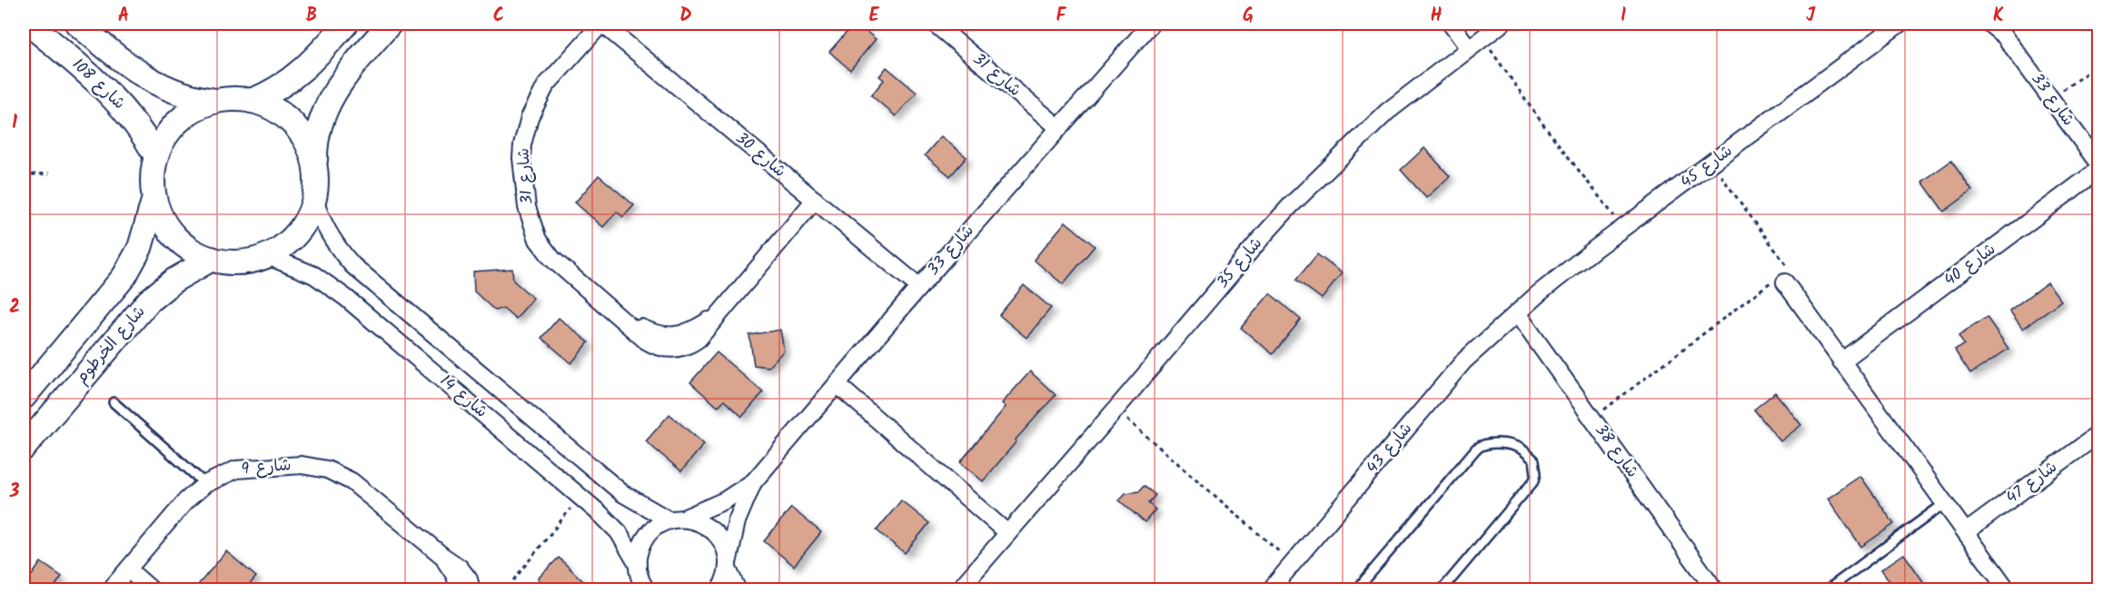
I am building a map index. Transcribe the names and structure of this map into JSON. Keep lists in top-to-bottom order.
{
  "streets": {
    "main road": ["شارع 108", "شارع الخرطوم"],
    "street": [
      "شارع 31",
      "شارع 33",
      "شارع 30",
      "شارع 45",
      "شارع 35",
      "شارع 40",
      "شارع 14",
      "شارع 43",
      "شارع 38",
      "شارع 9",
      "شارع 47"
    ]
  },
  "crossings": [
    ["شارع 31", "شارع 33"],
    ["شارع 31", "شارع 30"],
    ["شارع 108", "شارع الخرطوم"],
    ["شارع 108", "شارع 14"],
    ["شارع 33", "شارع 30"],
    ["شارع 33", "شارع 14"],
    ["شارع 45", "شارع 43"],
    ["شارع 45", "شارع 38"],
    ["شارع الخرطوم", "شارع 14"],
    ["شارع 43", "شارع 38"]
  ],
  "grid": {
    "columns": [
      "A",
      "B",
      "C",
      "D",
      "E",
      "F",
      "G",
      "H",
      "I",
      "J",
      "K"
    ],
    "rows": ["1", "2", "3"]
  }
}
